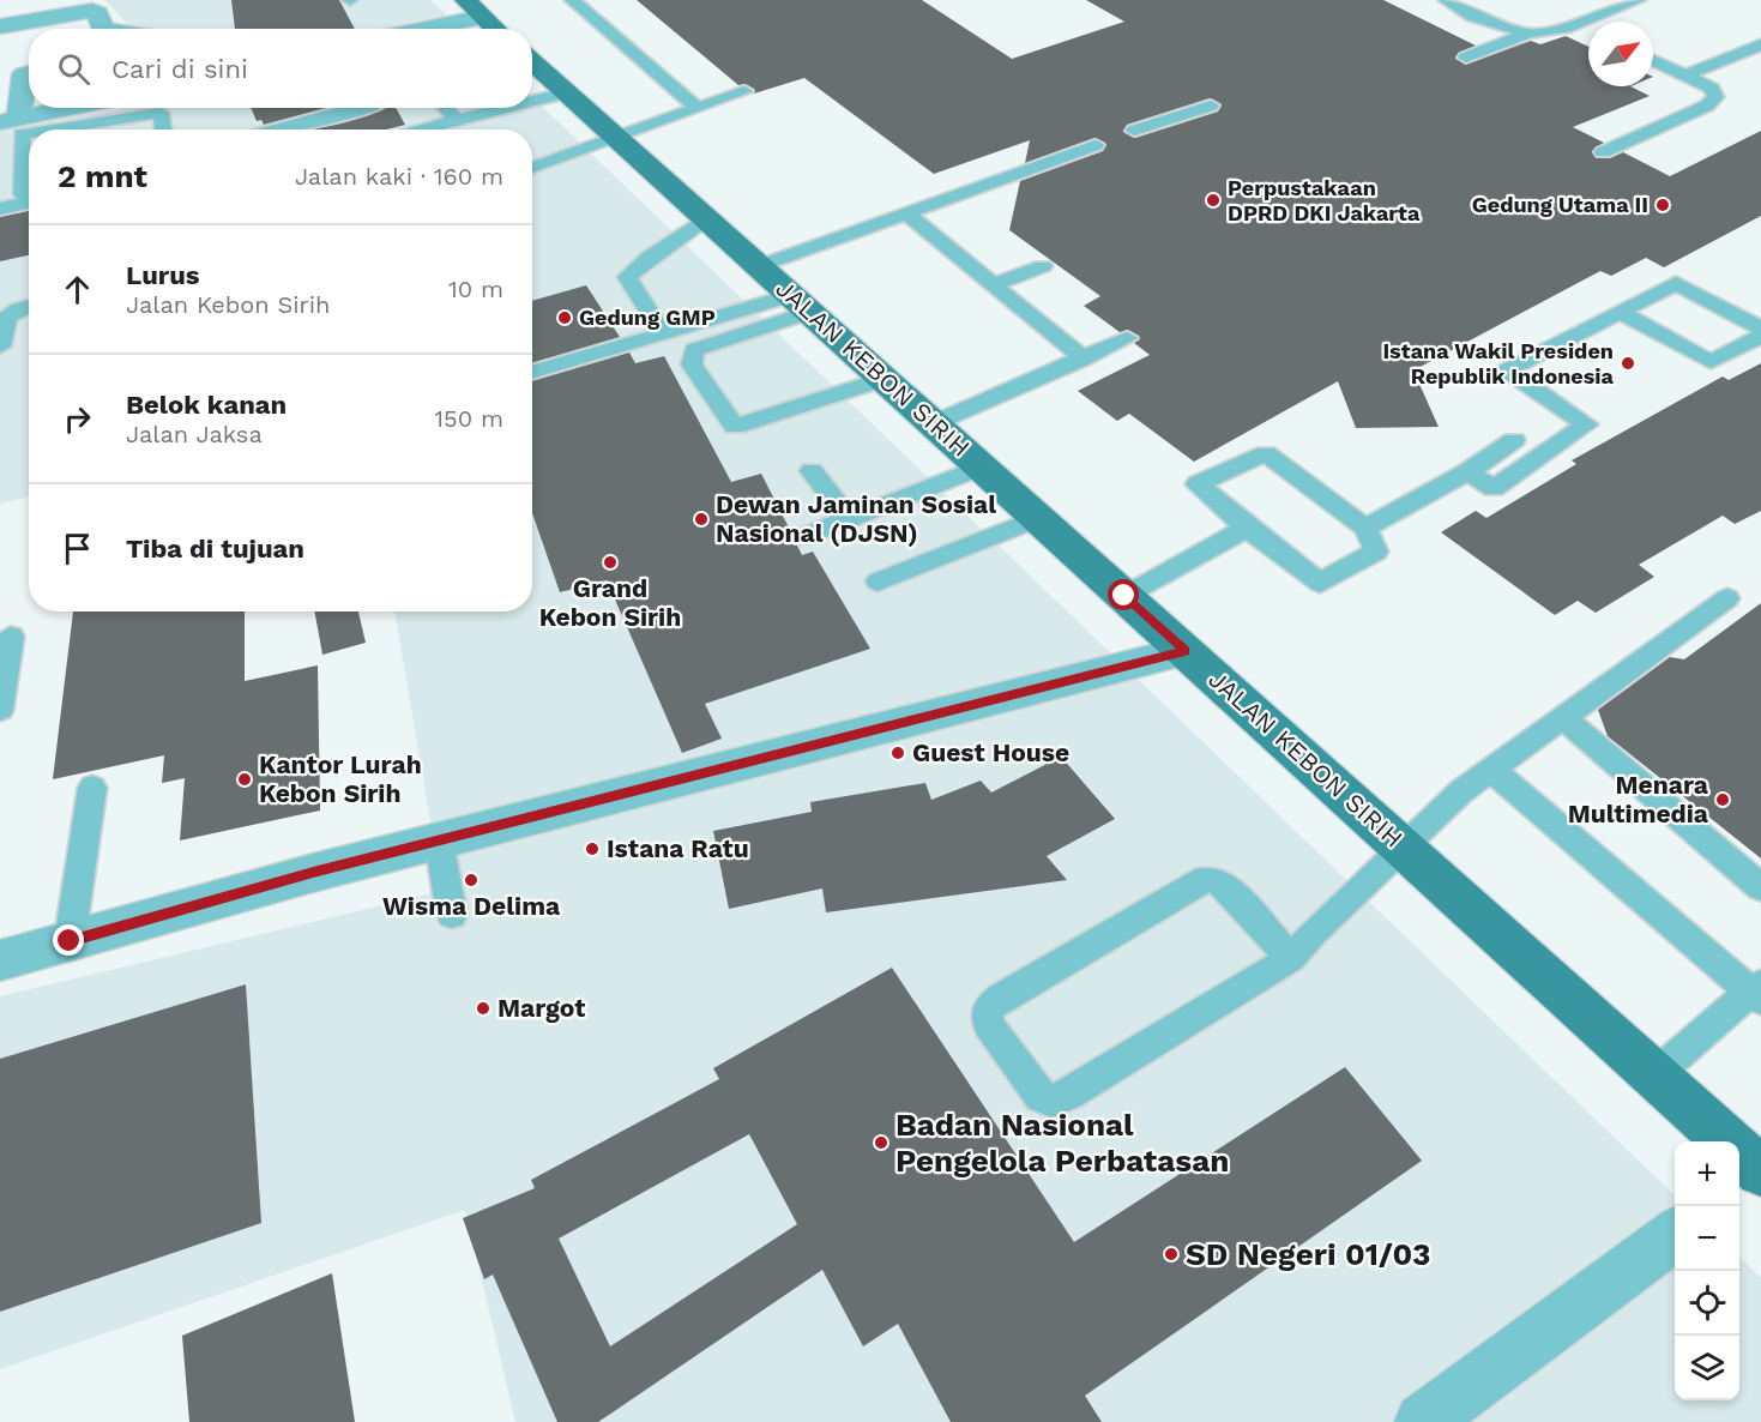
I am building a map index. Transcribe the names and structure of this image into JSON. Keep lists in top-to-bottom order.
{
  "streets": {
    "main road": ["JALAN KEBON SIRIH"]
  },
  "places": [
    "Perpustakaan DPRD DKI Jakarta",
    "Gedung Utama II",
    "Gedung GMP",
    "Istana Wakil Presiden Republik Indonesia",
    "Dewan Jaminan Sosial Nasional (DJSN)",
    "Grand Kebon Sirih",
    "Guest House",
    "Kantor Lurah Kebon Sirih",
    "Menara Multimedia",
    "Istana Ratu",
    "Wisma Delima",
    "Margot",
    "Badan Nasional Pengelola Perbatasan",
    "SD Negeri 01/03"
  ],
  "north": "top right",
  "page": {
    "search": "Cari di sini",
    "heading": ["2 mnt", "Jalan kaki · 160 m"],
    "list": [
      ["Lurus", "Jalan Kebon Sirih", "10 m"],
      ["Belok kanan", "Jalan Jaksa", "150 m"],
      "Tiba di tujuan"
    ],
    "map_buttons": ["+", "−"]
  }
}
